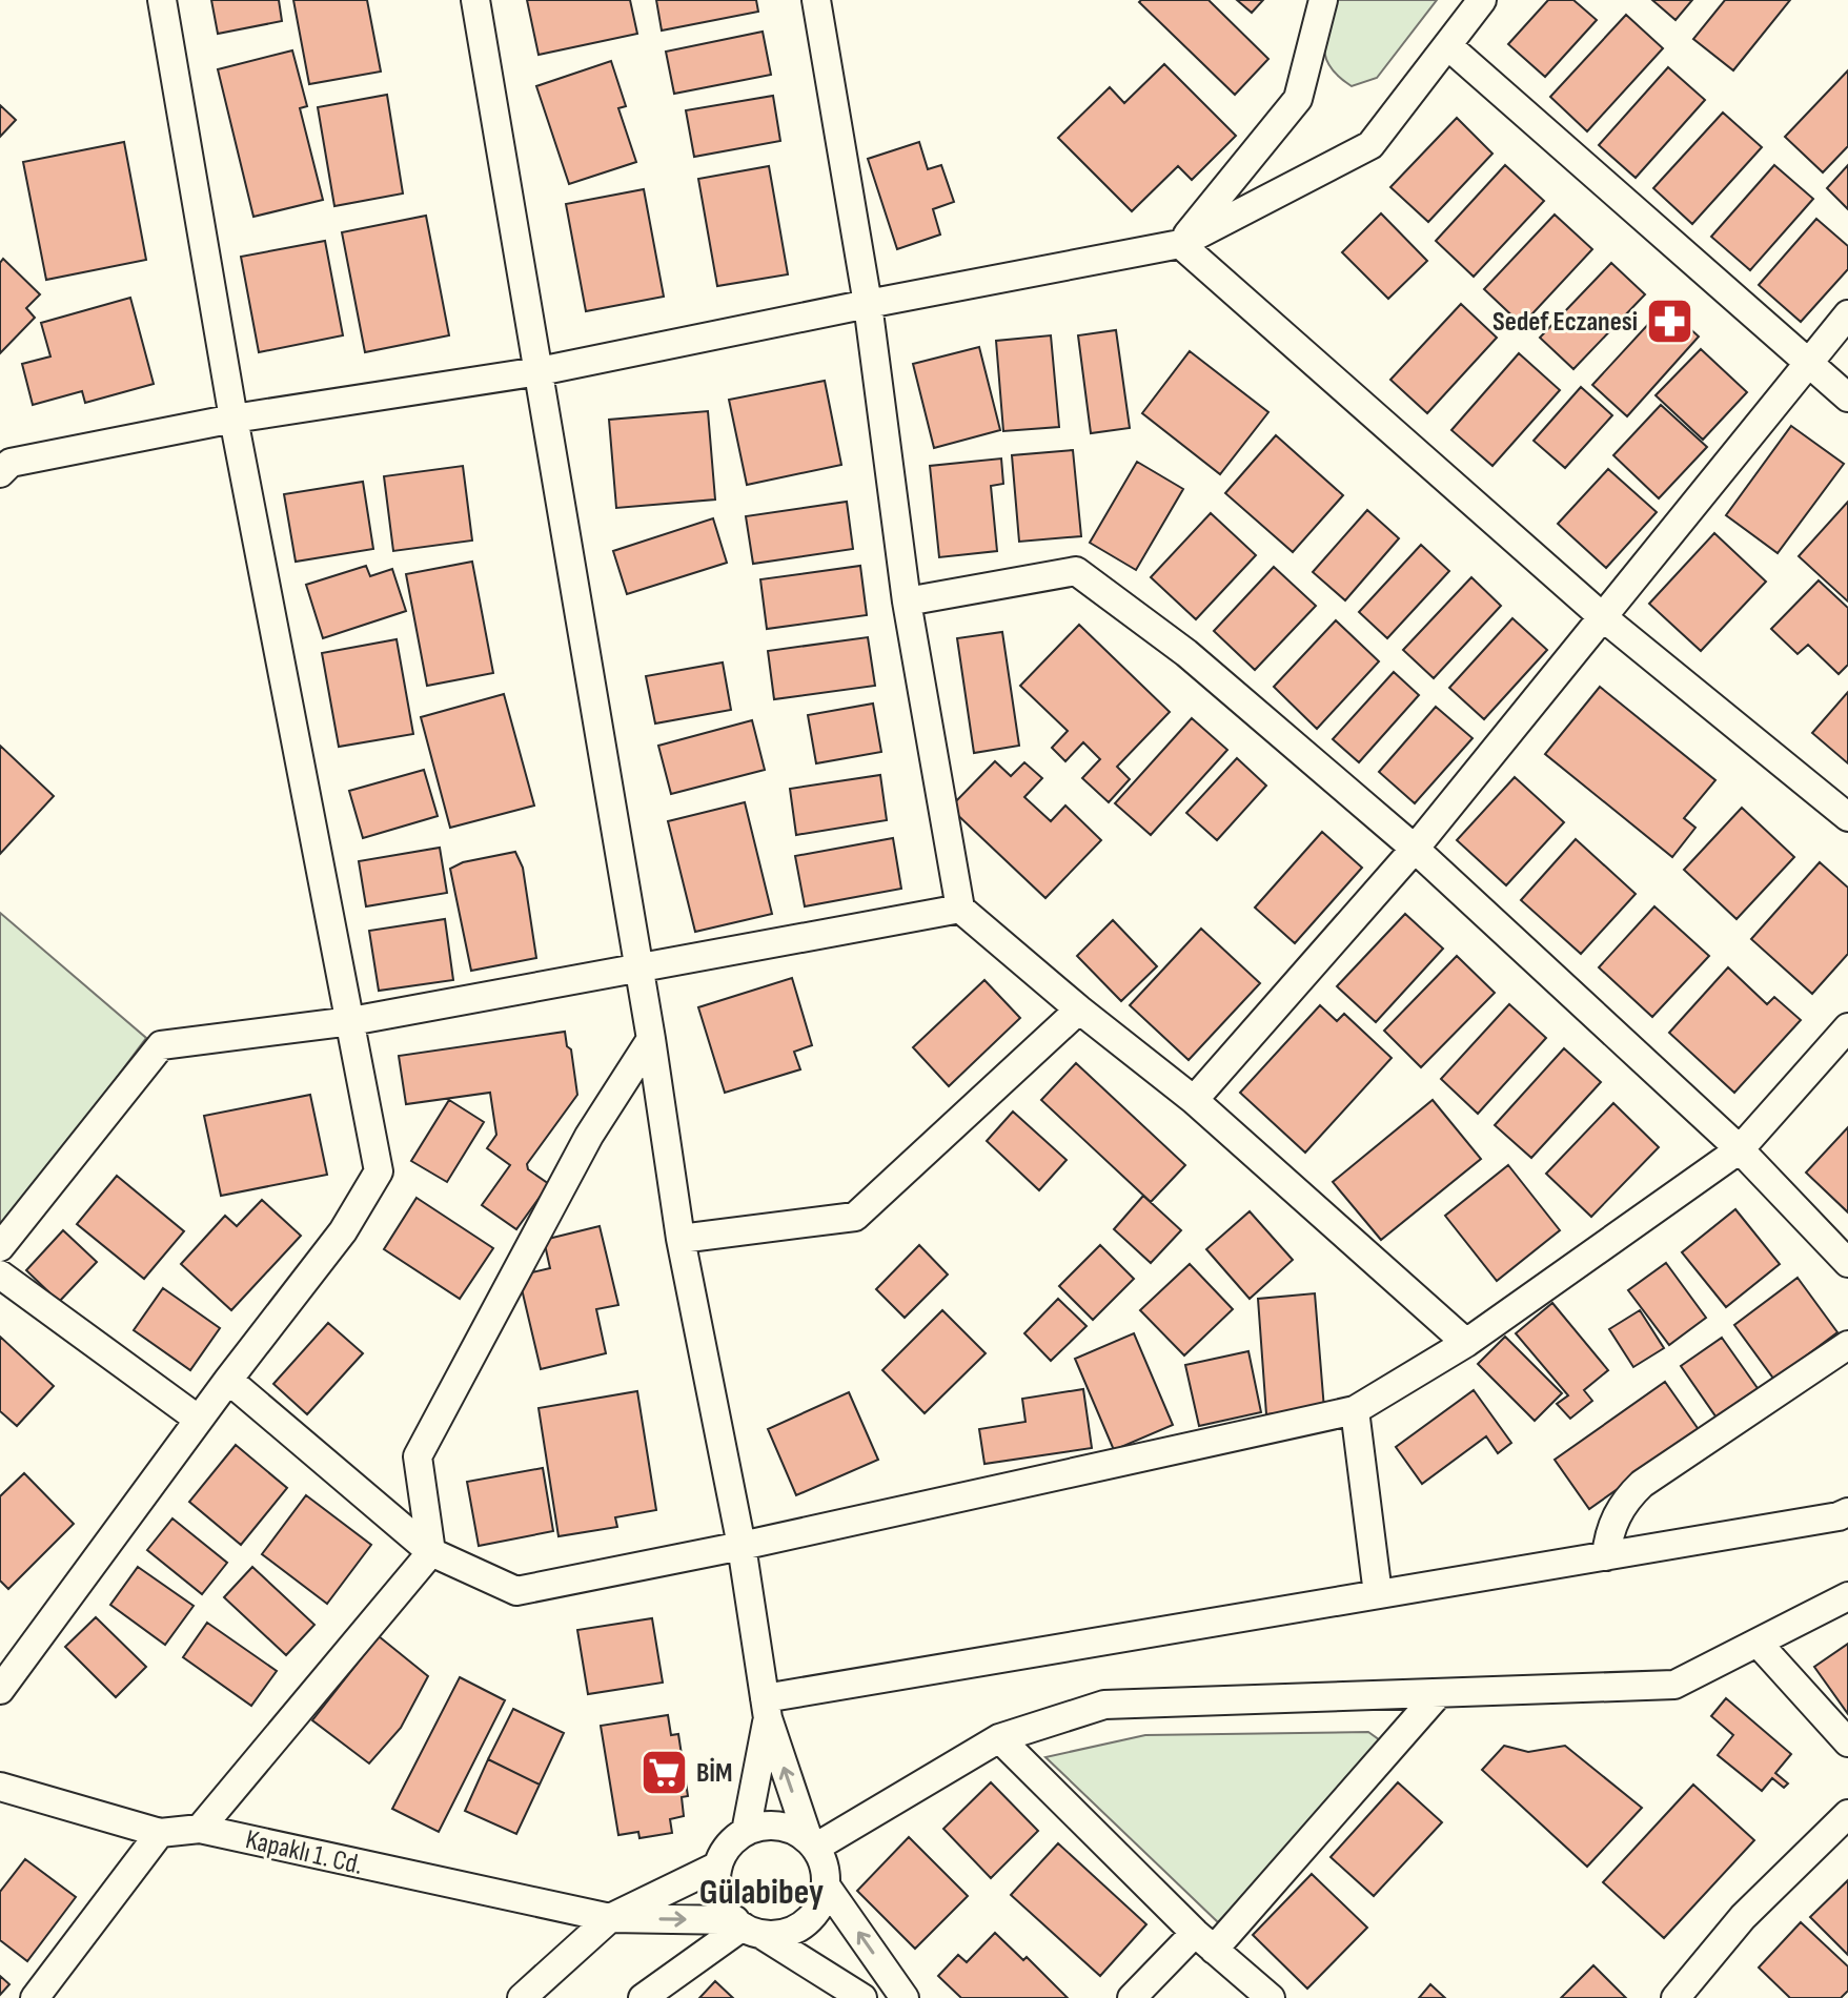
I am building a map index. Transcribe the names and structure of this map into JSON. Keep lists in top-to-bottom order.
{
  "streets": {
    "street": ["Kapaklı 1. Cd."]
  },
  "districts": ["Gülabibey"],
  "places": {
    "pharmacy": ["Sedef Eczanesi"],
    "supermarket": ["BİM"]
  }
}
